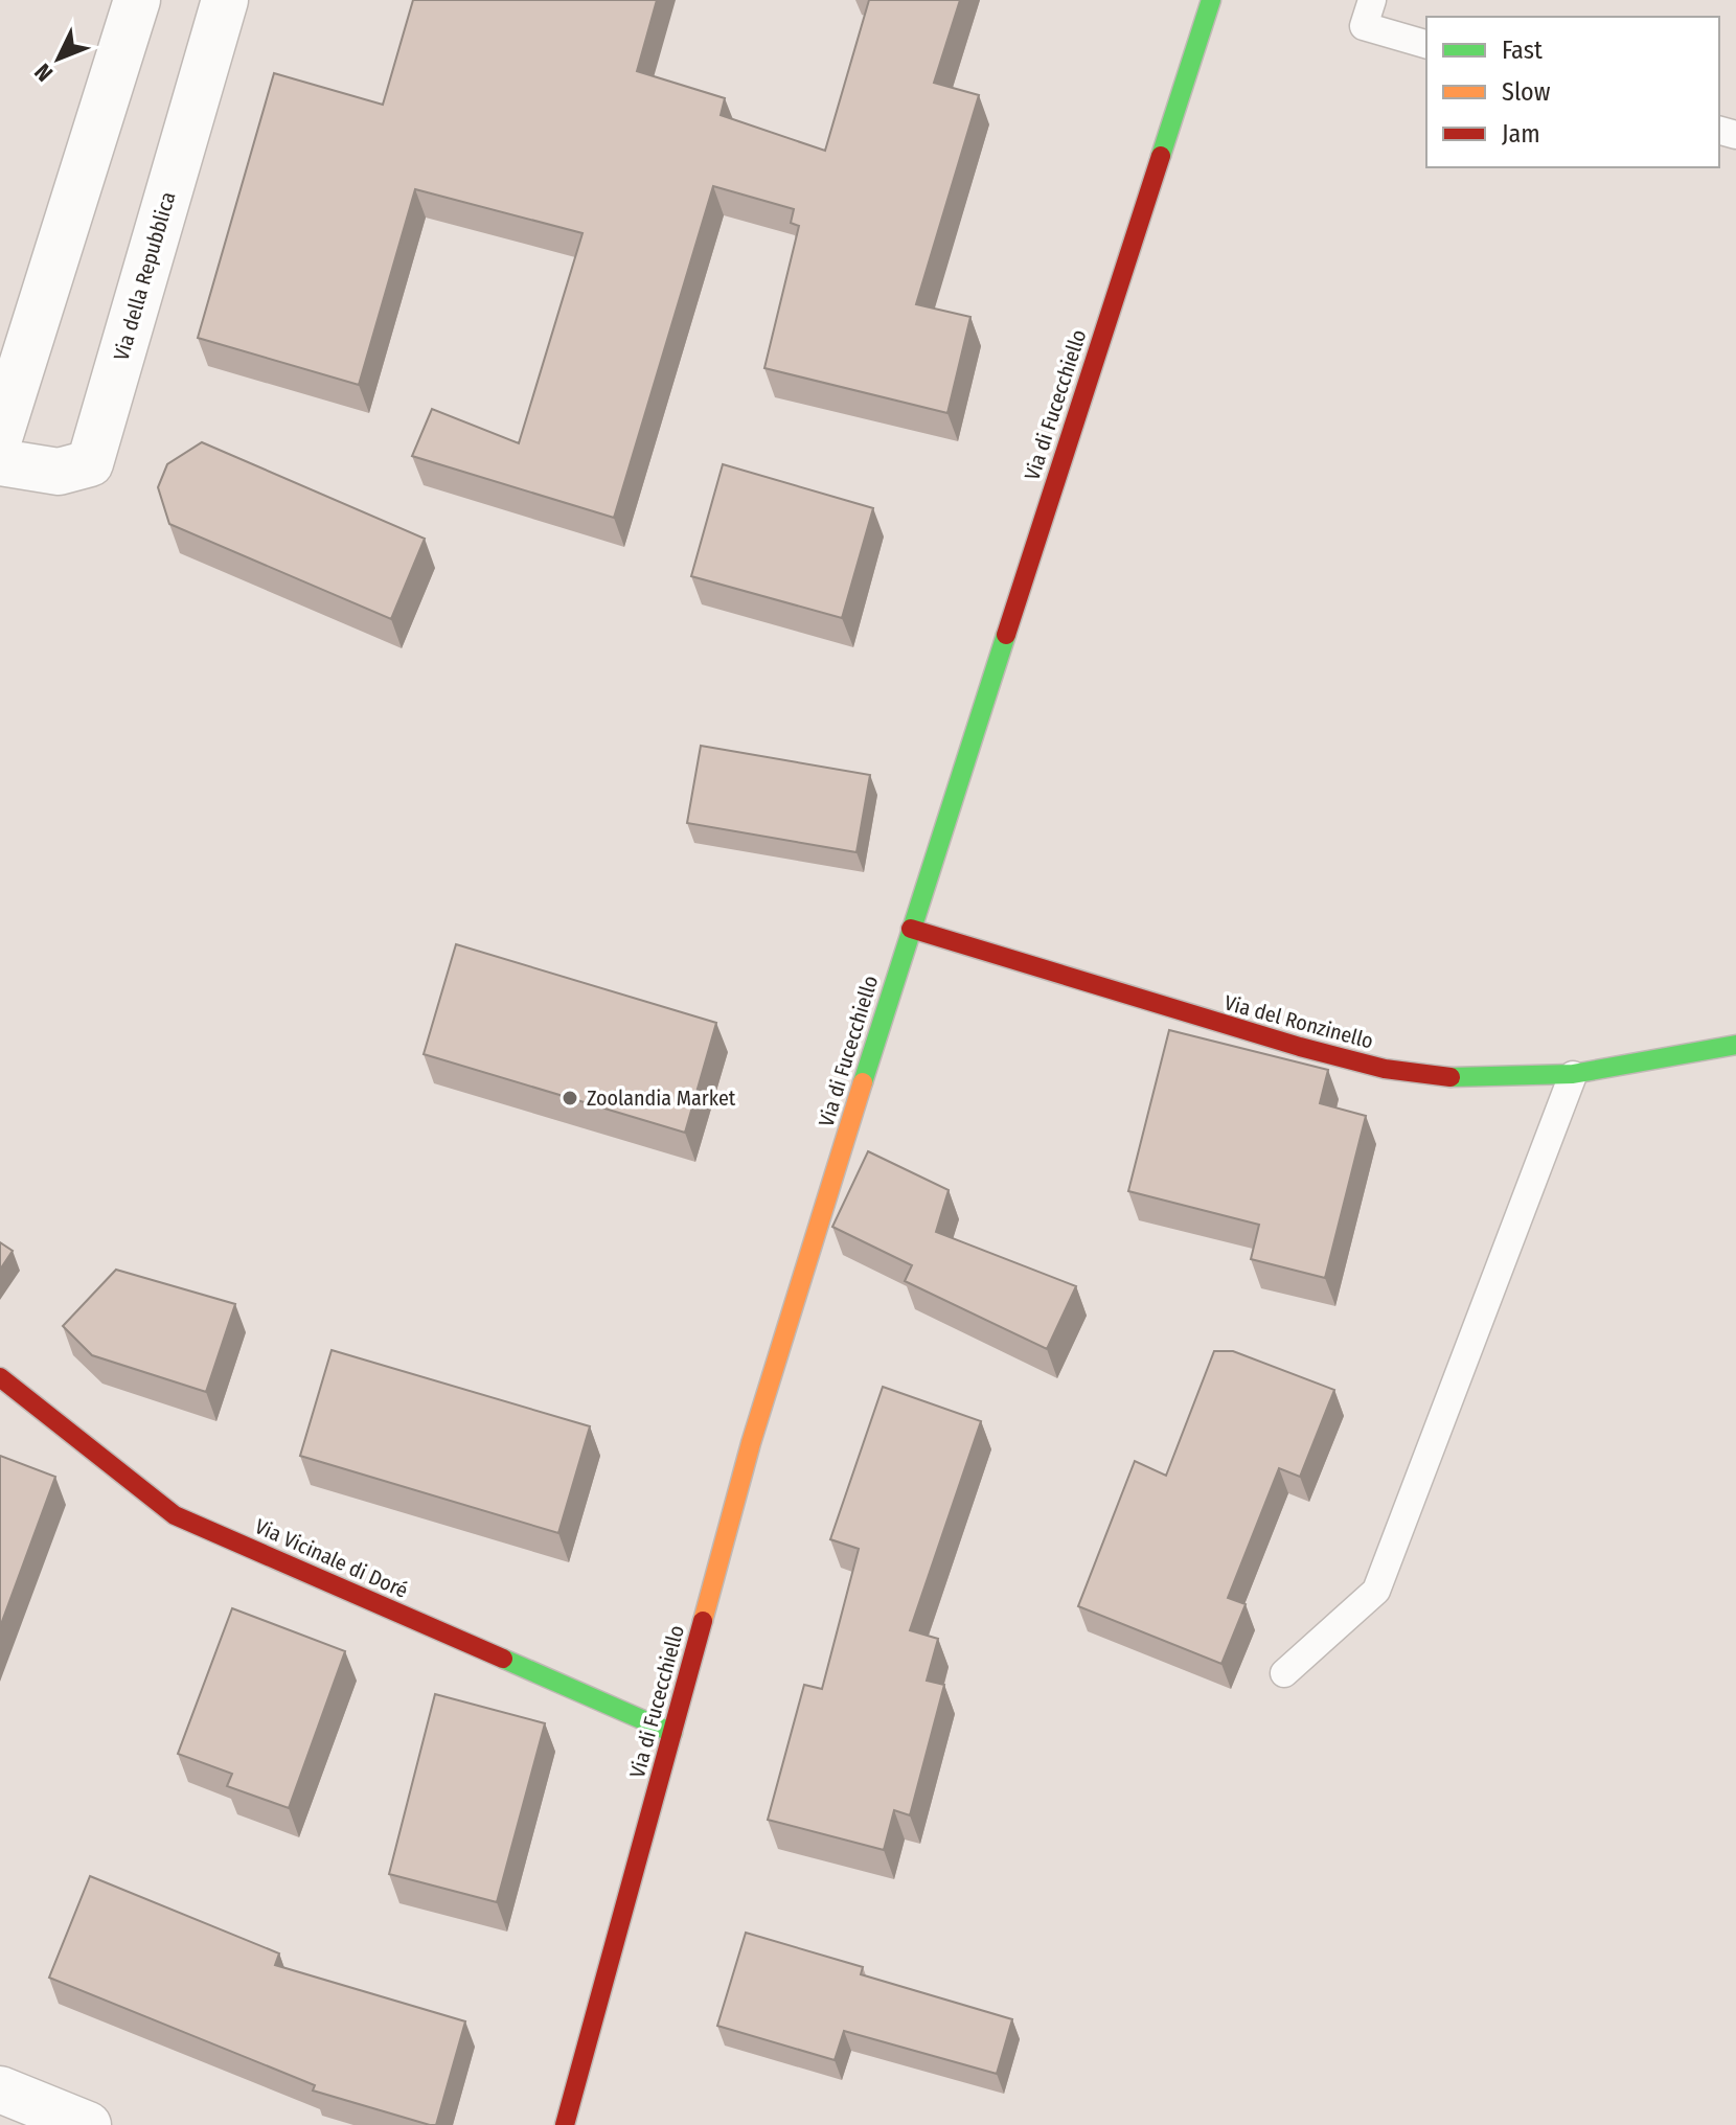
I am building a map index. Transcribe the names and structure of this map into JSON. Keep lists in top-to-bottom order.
{
  "streets": {
    "main road": ["Via di Fucecchiello", "Via del Ronzinello", "Via Vicinale di Doré"],
    "street": ["Via della Repubblica"]
  },
  "crossings": [
    ["Via di Fucecchiello", "Via del Ronzinello"],
    ["Via di Fucecchiello", "Via Vicinale di Doré"]
  ],
  "places": ["Zoolandia Market"],
  "legend": ["Fast", "Slow", "Jam"],
  "north": "bottom left"
}
